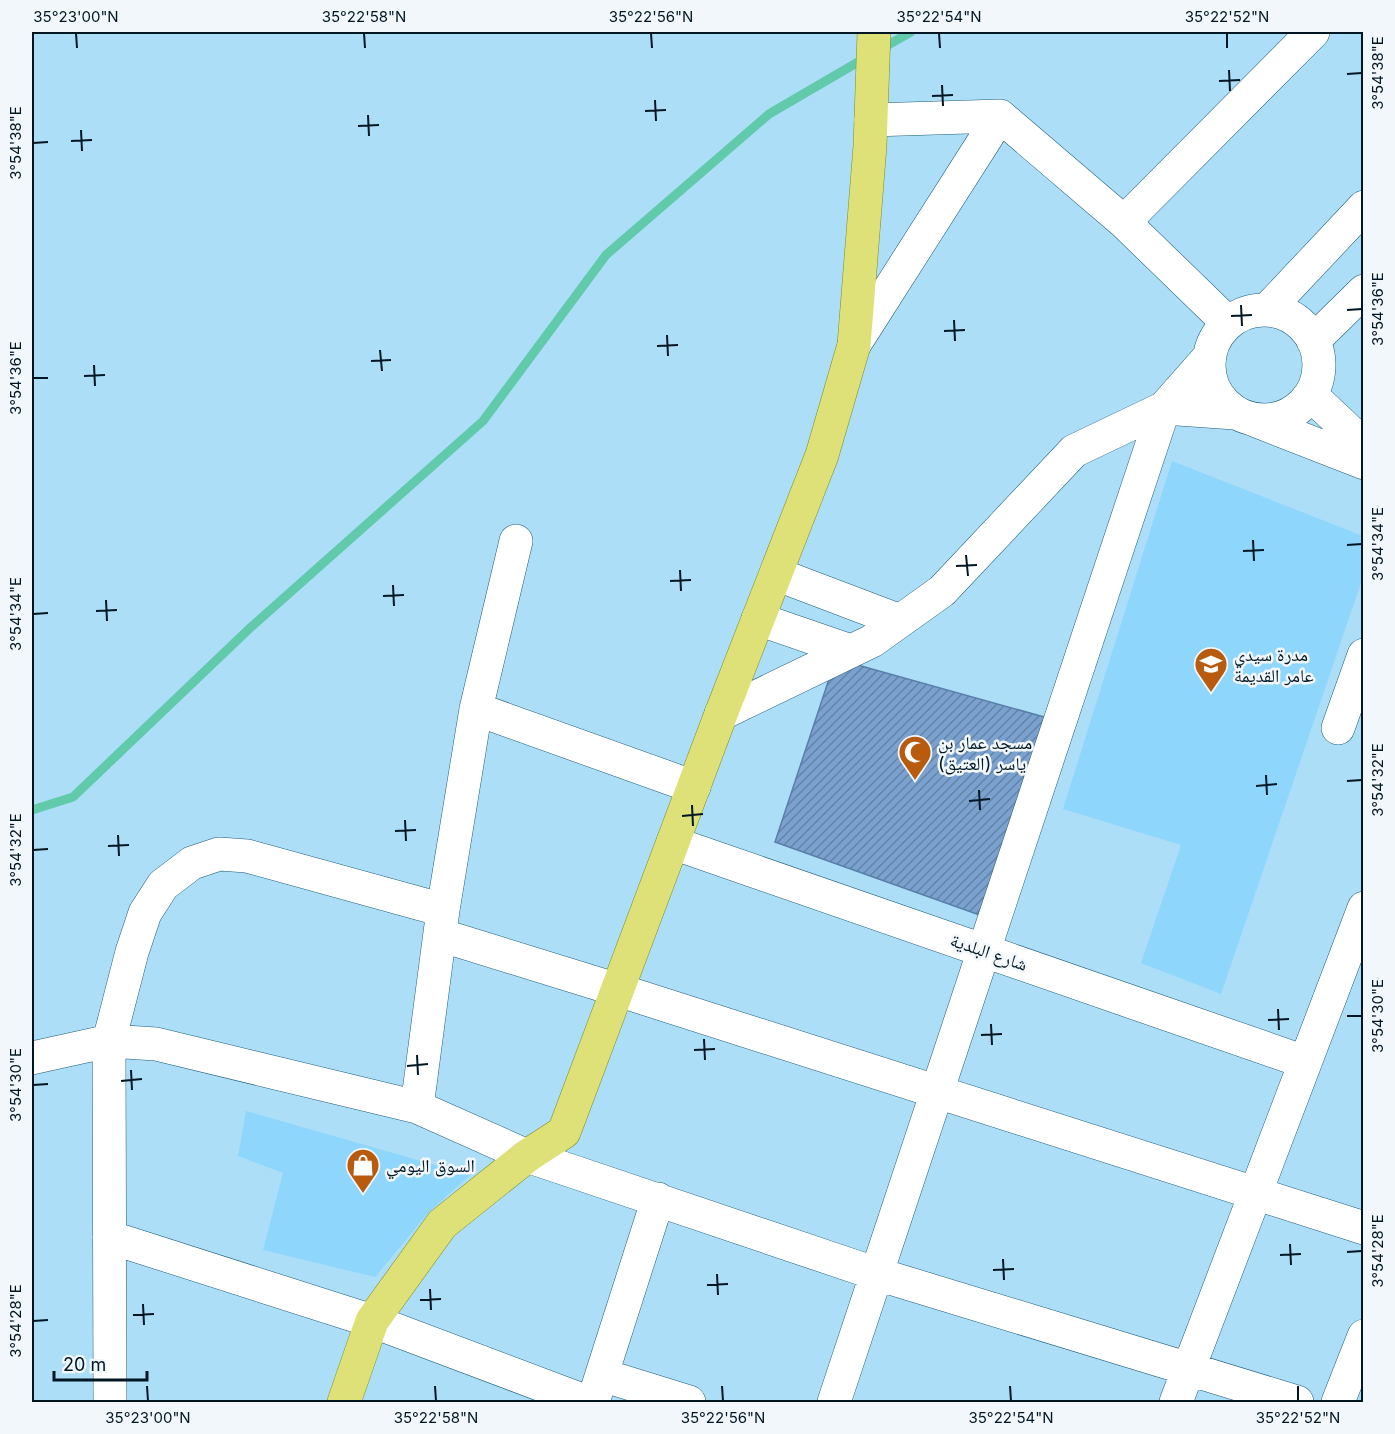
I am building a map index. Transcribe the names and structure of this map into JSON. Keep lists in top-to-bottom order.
{
  "streets": {
    "street": ["شارع البلدية"]
  },
  "places": {
    "school or university": ["مدرة سيدي عامر القديمة"],
    "mosque": ["مسجد عمار بن ياسر (العتيق)"],
    "shop": ["السوق اليومي"]
  },
  "scale_bar": "20 m",
  "coordinates": [
    "35°23'00\"N",
    "35°22'58\"N",
    "35°22'56\"N",
    "35°22'54\"N",
    "35°22'52\"N",
    "3°54'38\"E",
    "3°54'36\"E",
    "3°54'34\"E",
    "3°54'32\"E",
    "3°54'30\"E",
    "3°54'28\"E"
  ]
}
